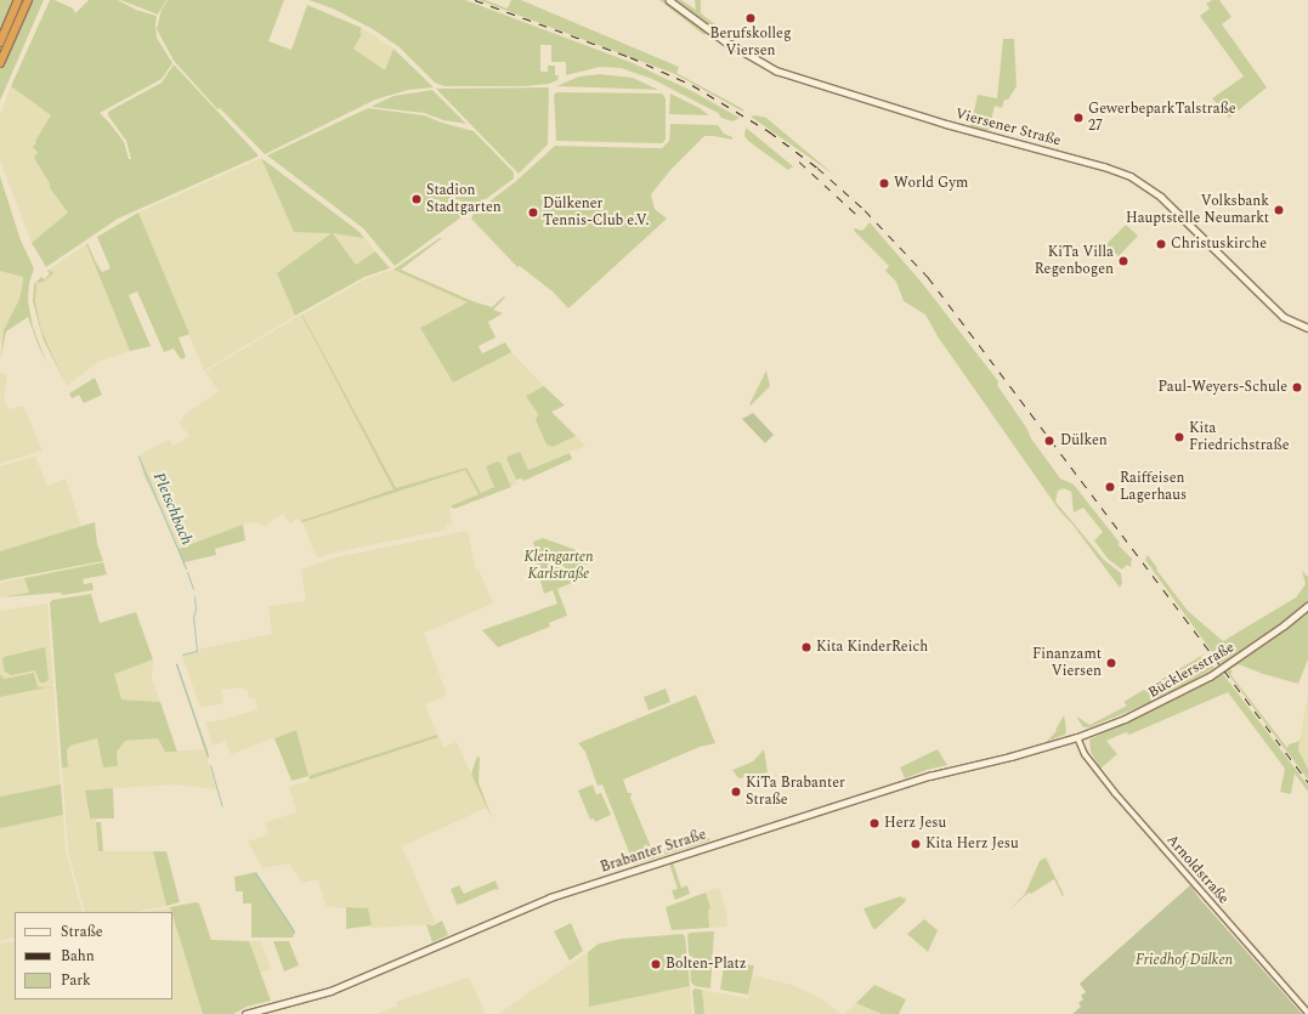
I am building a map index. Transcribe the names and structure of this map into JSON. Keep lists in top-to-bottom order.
{
  "streets": {
    "main road": ["Viersener Straße", "Bücklersstraße", "Brabanter Straße"],
    "street": ["Arnoldstraße"]
  },
  "crossings": [
    ["Bücklersstraße", "Brabanter Straße"],
    ["Bücklersstraße", "Arnoldstraße"],
    ["Brabanter Straße", "Arnoldstraße"]
  ],
  "water": ["Pletschbach"],
  "parks": ["Kleingarten Karlstraße", "Friedhof Dülken"],
  "places": [
    "Berufskolleg Viersen",
    "GewerbeparkTalstraße 27",
    "World Gym",
    "Stadion Stadtgarten",
    "Volksbank Hauptstelle Neumarkt",
    "Dülkener Tennis-Club e.V.",
    "Christuskirche",
    "KiTa Villa Regenbogen",
    "Paul-Weyers-Schule",
    "Kita Friedrichstraße",
    "Dülken",
    "Raiffeisen Lagerhaus",
    "Kita KinderReich",
    "Finanzamt Viersen",
    "KiTa Brabanter Straße",
    "Herz Jesu",
    "Kita Herz Jesu",
    "Bolten-Platz"
  ],
  "legend": ["Straße", "Bahn", "Park"]
}
